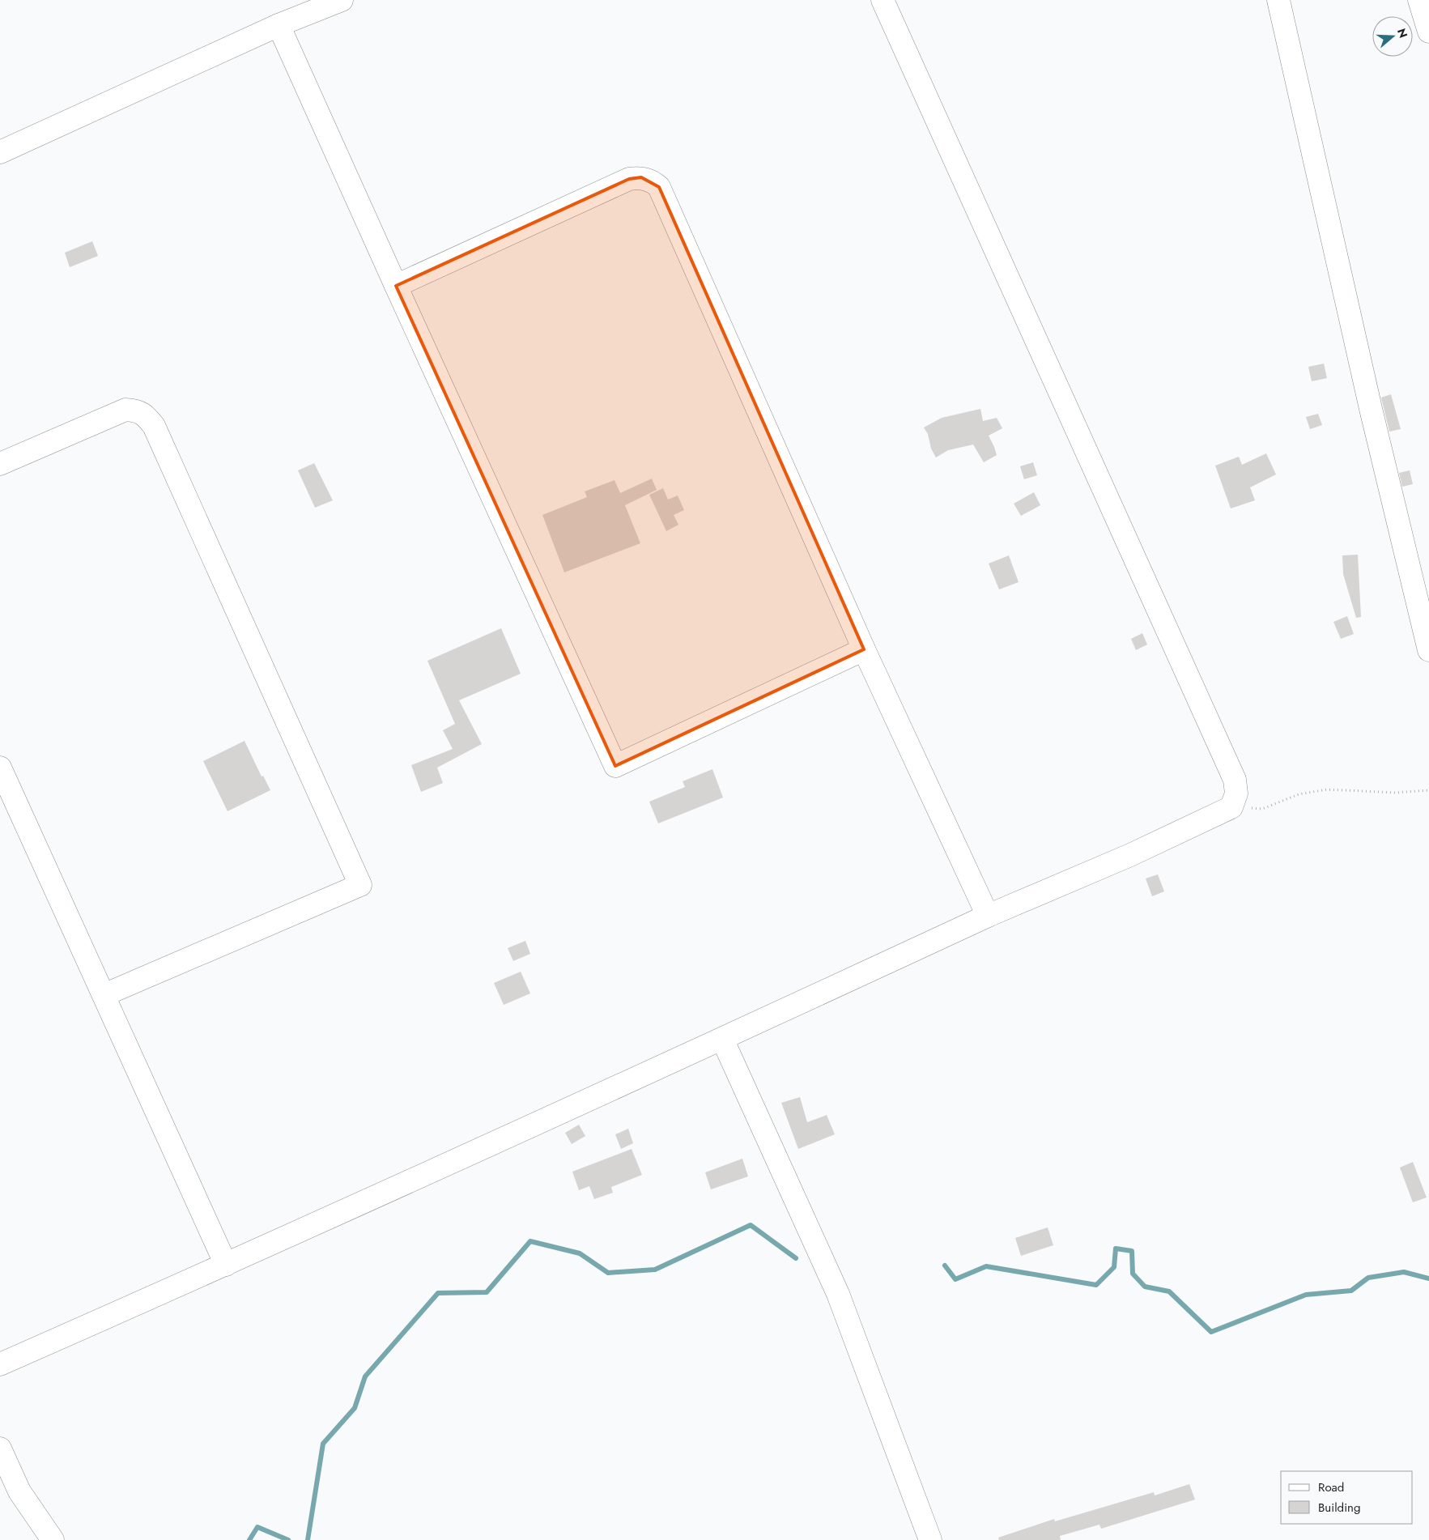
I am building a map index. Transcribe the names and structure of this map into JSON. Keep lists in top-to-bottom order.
{
  "legend": ["Road", "Building"],
  "north": "right"
}
